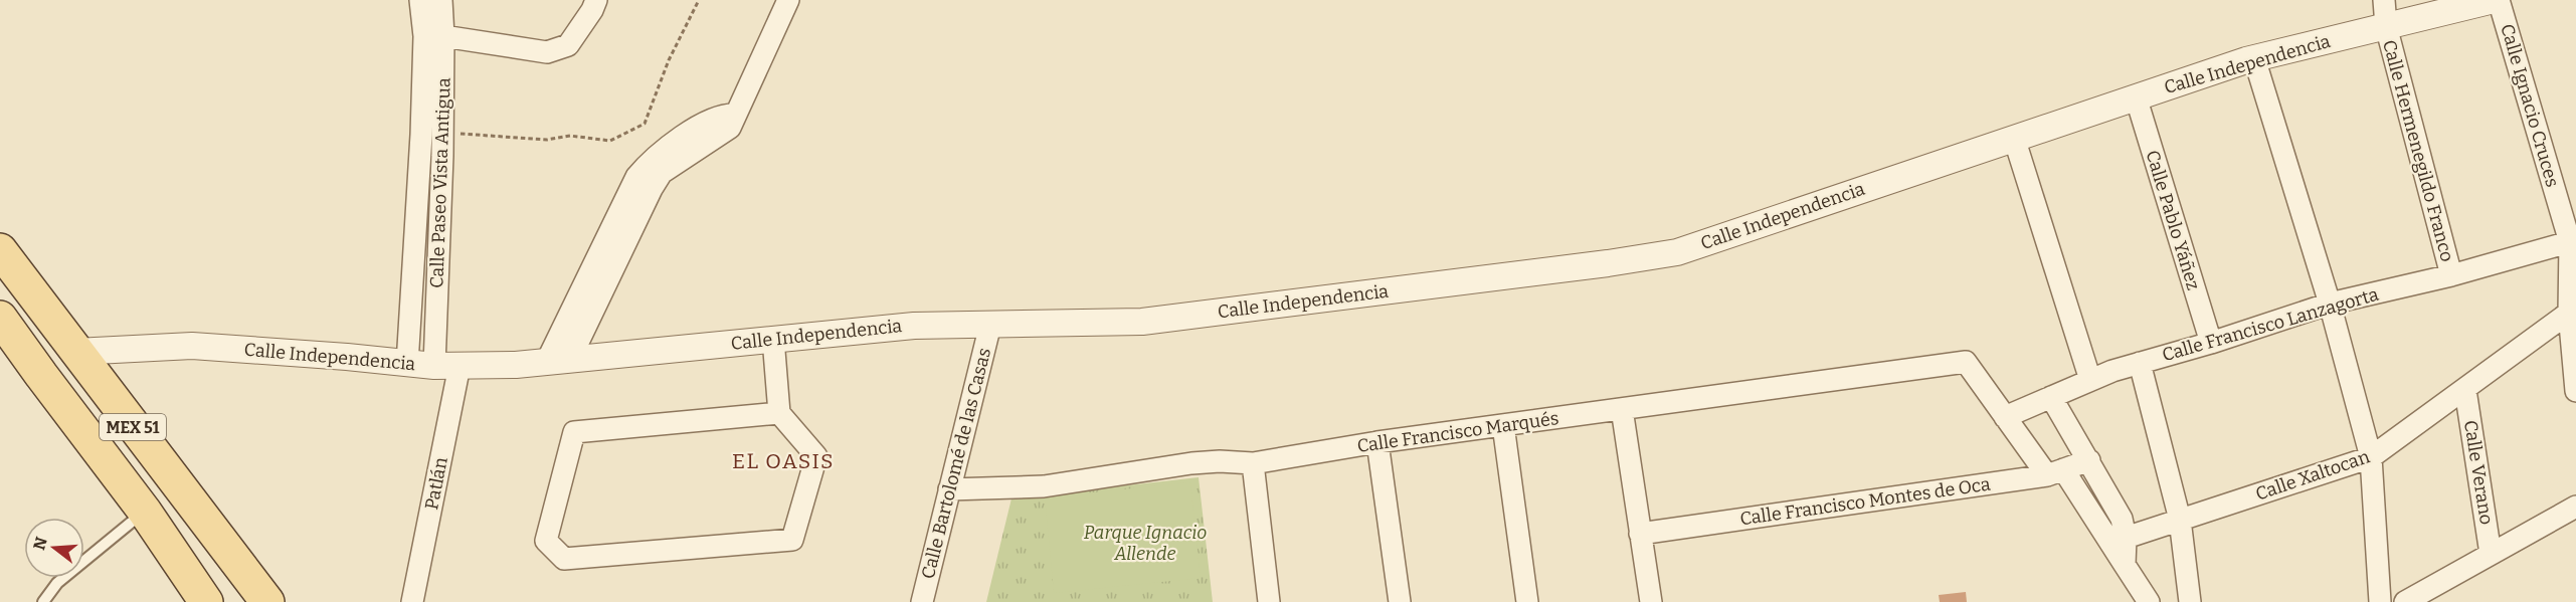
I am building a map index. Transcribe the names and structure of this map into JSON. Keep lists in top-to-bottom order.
{
  "streets": {
    "main road": ["MEX 51"],
    "street": [
      "Calle Independencia",
      "Calle Ignacio Cruces",
      "Calle Hermenegildo Franco",
      "Calle Paseo Vista Antigua",
      "Calle Pablo Yáñez",
      "Calle Francisco Lanzagorta",
      "Calle Francisco Marqués",
      "Calle Bartolomé de las Casas",
      "Calle Verano",
      "Calle Xaltocan",
      "Patlán",
      "Calle Francisco Montes de Oca"
    ]
  },
  "crossings": [
    ["Calle Independencia", "Calle Ignacio Cruces"],
    ["Calle Independencia", "Calle Hermenegildo Franco"],
    ["Calle Independencia", "Calle Paseo Vista Antigua"],
    ["Calle Independencia", "Calle Pablo Yáñez"],
    ["Calle Independencia", "MEX 51"],
    ["Calle Independencia", "Calle Bartolomé de las Casas"],
    ["Calle Independencia", "Patlán"],
    ["Calle Ignacio Cruces", "Calle Francisco Lanzagorta"],
    ["Calle Ignacio Cruces", "Calle Xaltocan"],
    ["Calle Hermenegildo Franco", "Calle Francisco Lanzagorta"],
    ["Calle Pablo Yáñez", "Calle Francisco Lanzagorta"],
    ["Calle Francisco Lanzagorta", "Calle Francisco Marqués"],
    ["Calle Francisco Marqués", "Calle Bartolomé de las Casas"],
    ["Calle Verano", "Calle Xaltocan"]
  ],
  "districts": ["EL OASIS"],
  "parks": ["Parque Ignacio Allende"],
  "north": "left"
}
